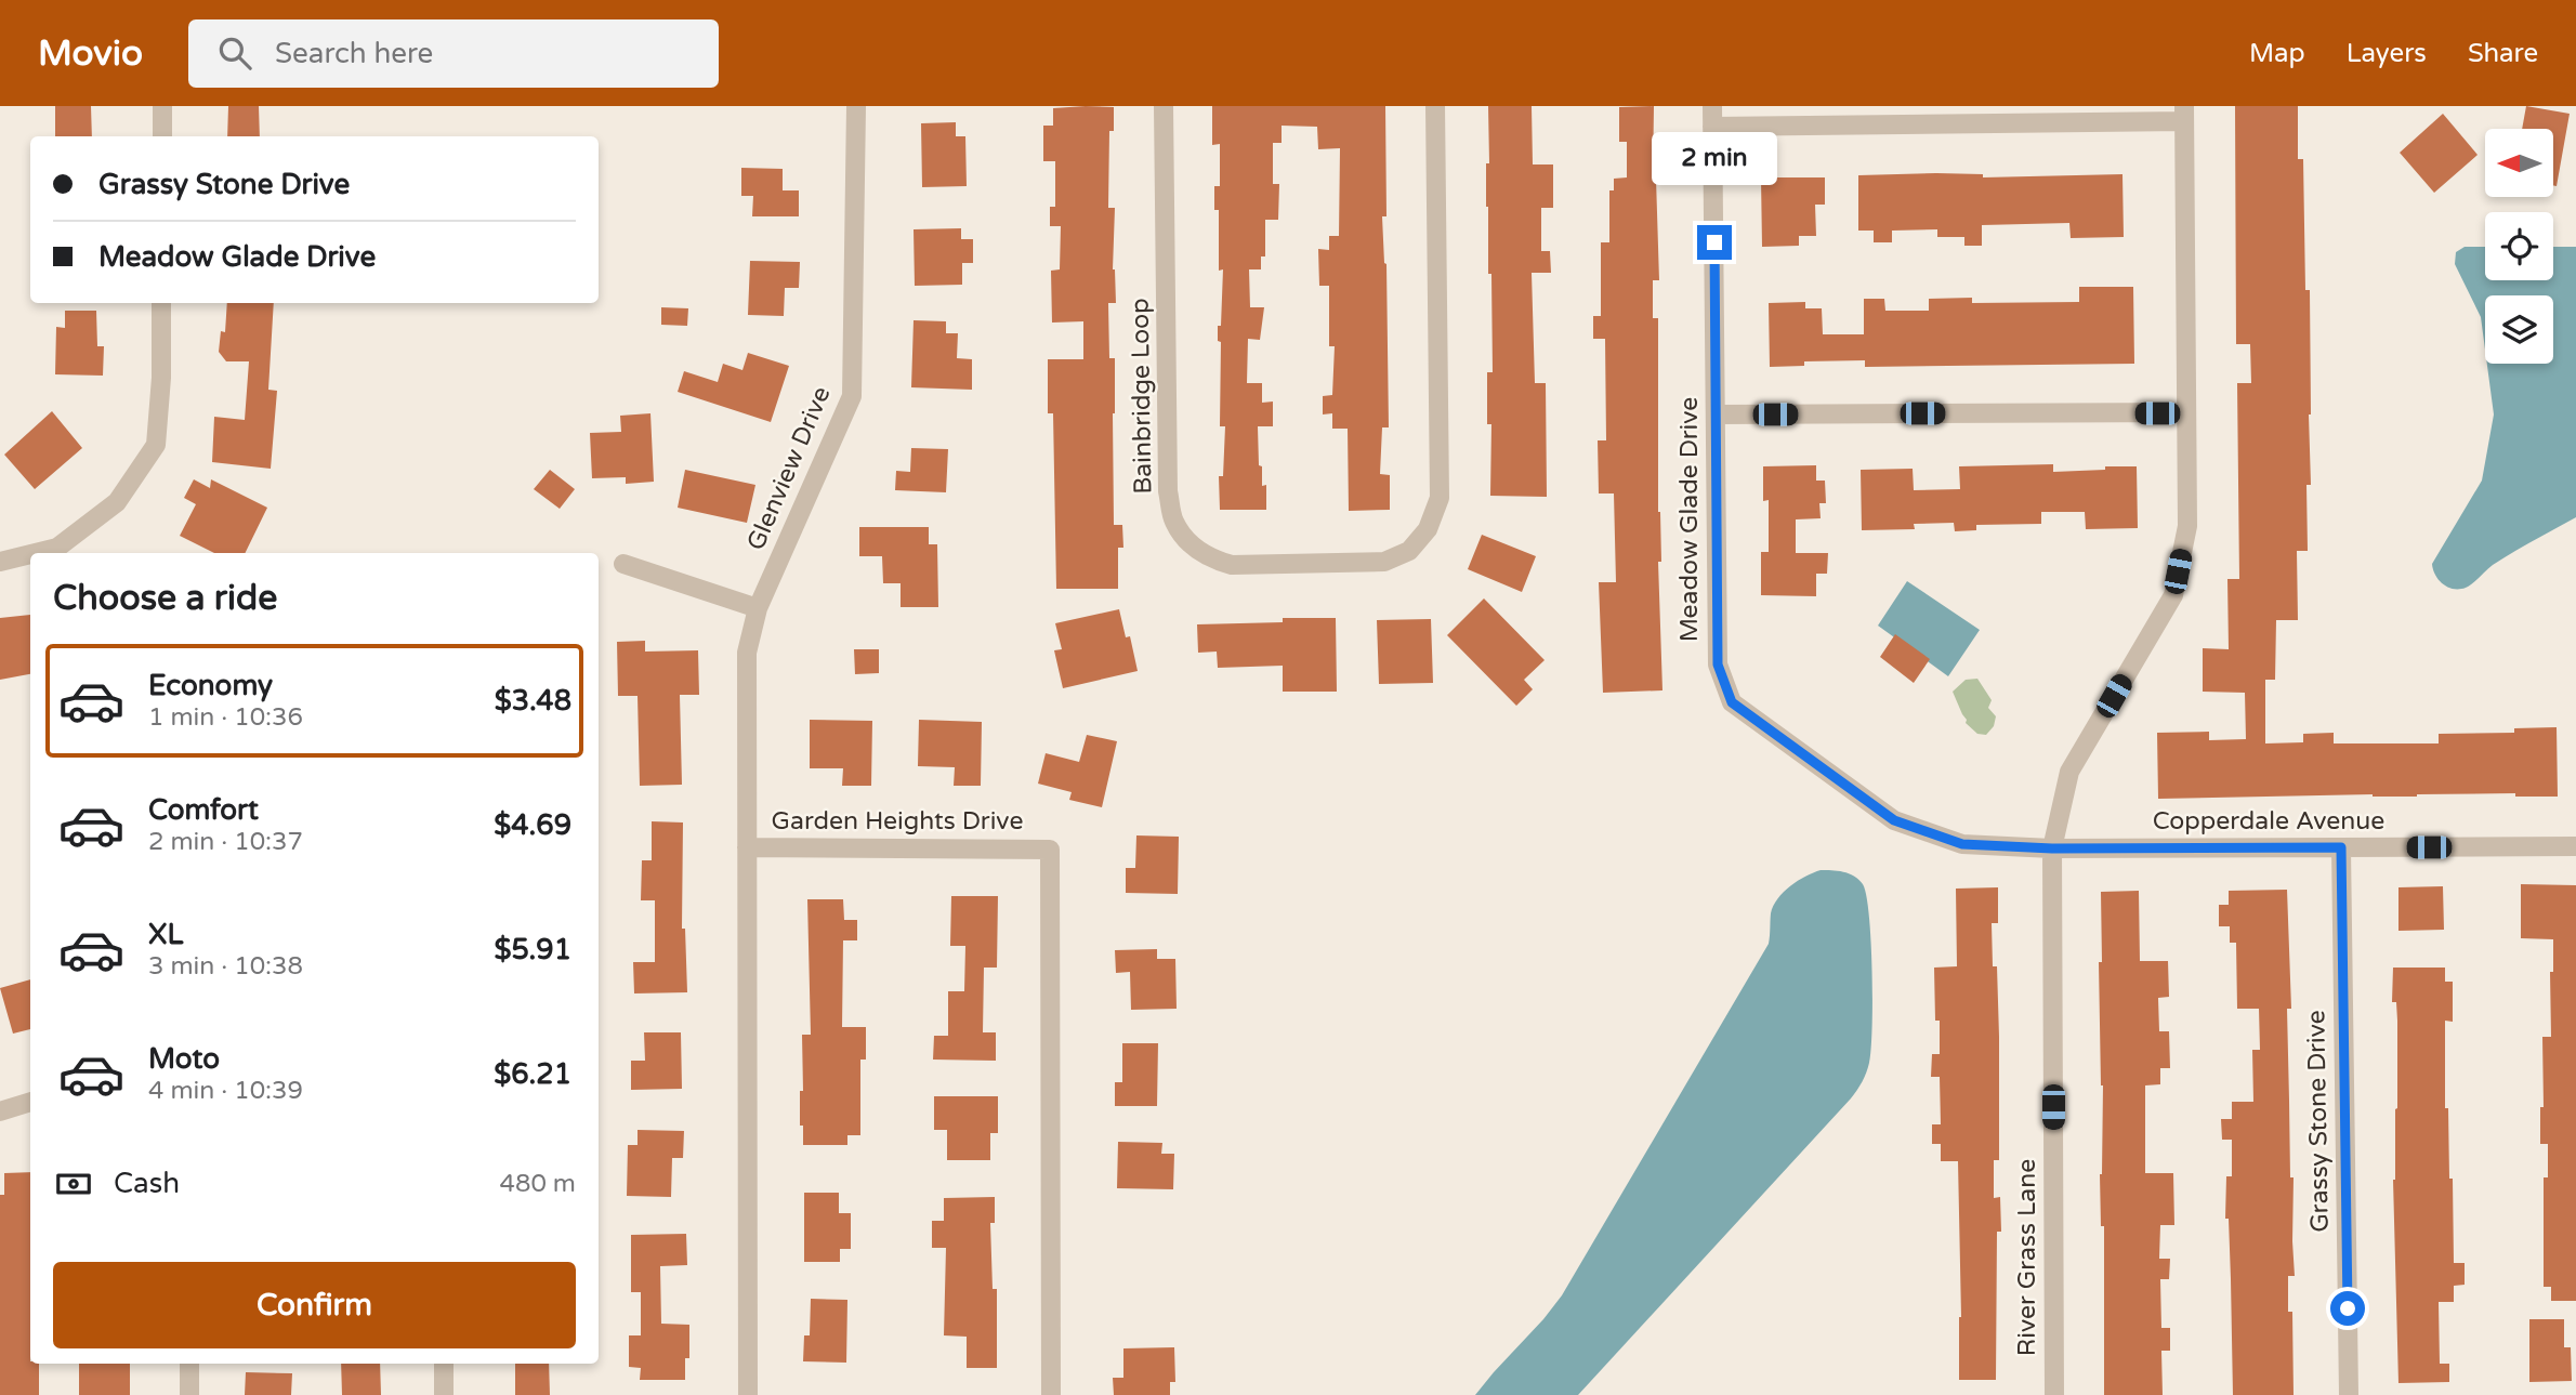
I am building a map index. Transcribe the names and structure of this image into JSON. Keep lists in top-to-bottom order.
{
  "streets": {
    "street": [
      "Bainbridge Loop",
      "Glenview Drive",
      "Meadow Glade Drive",
      "Garden Heights Drive",
      "Copperdale Avenue",
      "Grassy Stone Drive",
      "River Grass Lane"
    ]
  },
  "crossings": [
    ["Glenview Drive", "Garden Heights Drive"],
    ["Meadow Glade Drive", "Copperdale Avenue"],
    ["Meadow Glade Drive", "River Grass Lane"],
    ["Copperdale Avenue", "Grassy Stone Drive"],
    ["Copperdale Avenue", "River Grass Lane"]
  ],
  "north": "left",
  "page": {
    "header": "Movio",
    "search": "Search here",
    "nav": ["Map", "Layers", "Share"],
    "bubble": "2 min",
    "banner": ["Grassy Stone Drive", "Meadow Glade Drive"],
    "heading": "Choose a ride",
    "list": [
      {
        "name": "Economy",
        "note": "1 min · 10:36",
        "value": "$3.48"
      },
      {
        "name": "Comfort",
        "note": "2 min · 10:37",
        "value": "$4.69"
      },
      {
        "name": "XL",
        "note": "3 min · 10:38",
        "value": "$5.91"
      },
      {
        "name": "Moto",
        "note": "4 min · 10:39",
        "value": "$6.21"
      }
    ],
    "pay": ["Cash", "480 m"],
    "buttons": "Confirm"
  }
}
